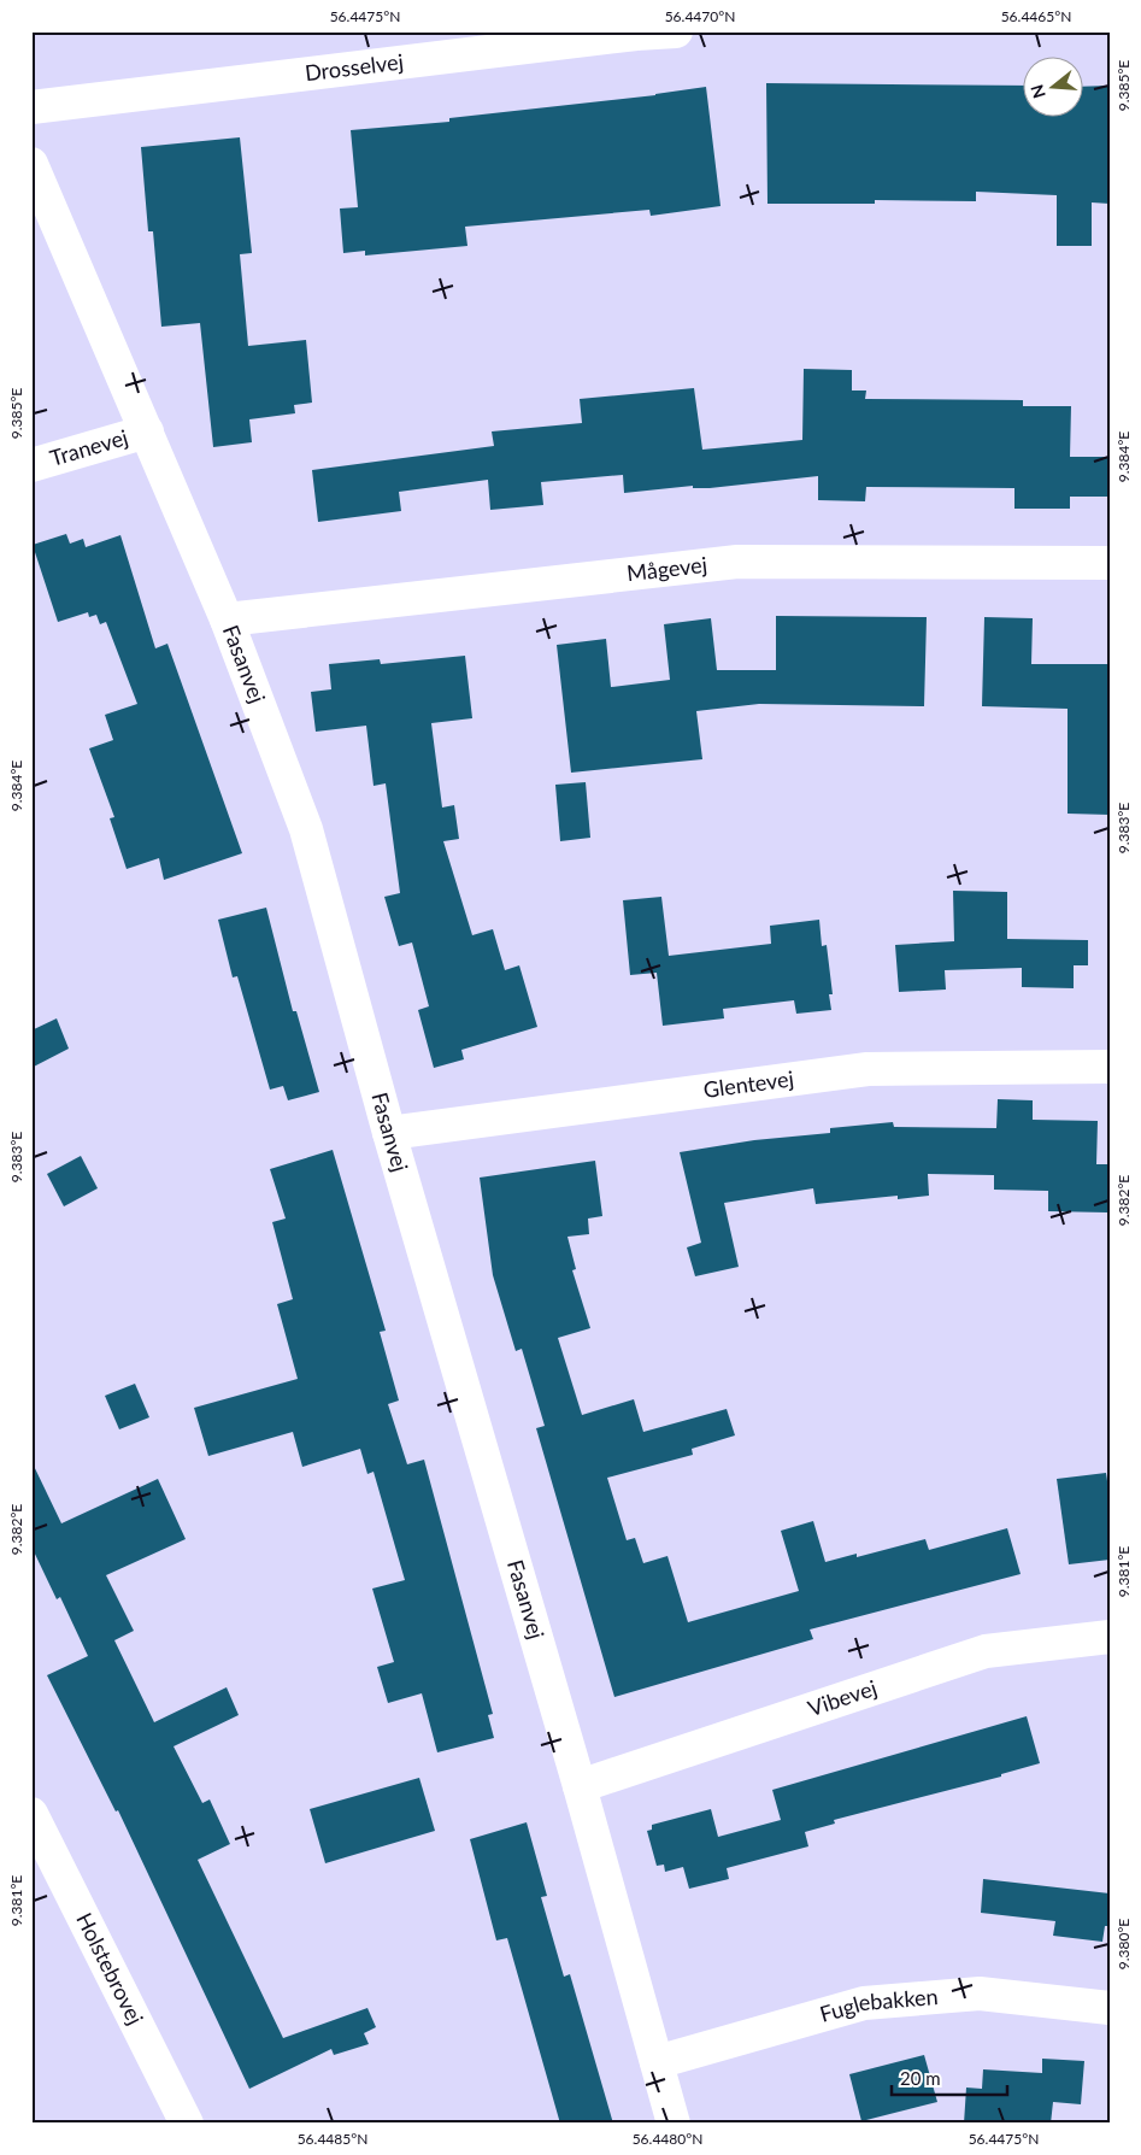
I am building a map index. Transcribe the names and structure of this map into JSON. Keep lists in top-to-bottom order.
{
  "streets": {
    "street": [
      "Drosselvej",
      "Tranevej",
      "Mågevej",
      "Fasanvej",
      "Glentevej",
      "Vibevej",
      "Holstebrovej",
      "Fuglebakken"
    ]
  },
  "crossings": [
    ["Tranevej", "Fasanvej"],
    ["Mågevej", "Fasanvej"],
    ["Fasanvej", "Glentevej"],
    ["Fasanvej", "Vibevej"],
    ["Fasanvej", "Fuglebakken"]
  ],
  "scale_bar": "20 m",
  "north": "left",
  "coordinates": [
    "56.4475°N",
    "56.4470°N",
    "56.4465°N",
    "9.385°E",
    "9.384°E",
    "9.383°E",
    "9.382°E",
    "9.381°E",
    "9.380°E",
    "56.4485°N",
    "56.4480°N"
  ]
}
